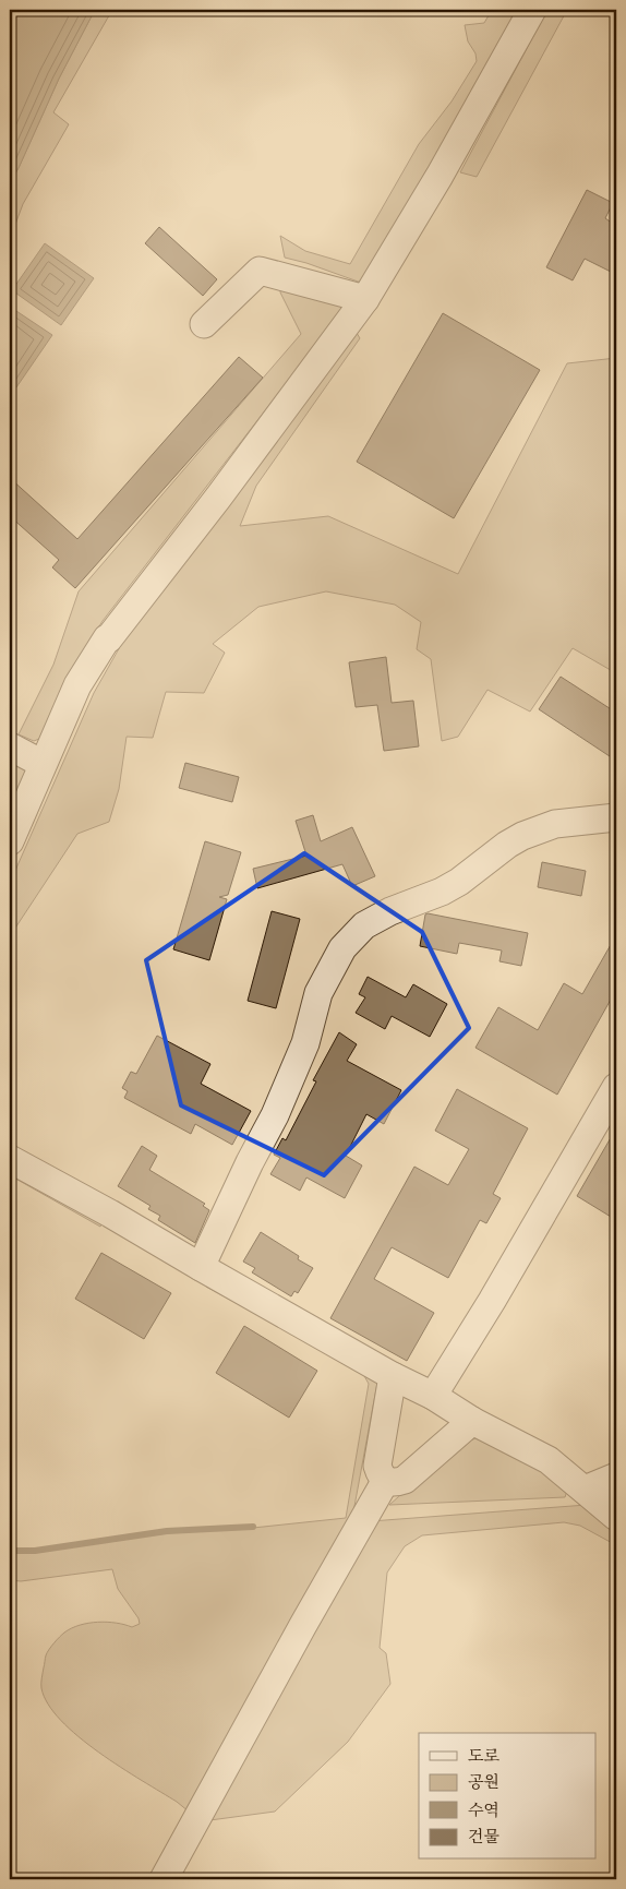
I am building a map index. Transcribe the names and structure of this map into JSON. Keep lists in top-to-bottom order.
{
  "legend": [
    "도로",
    "공원",
    "수역",
    "건물"
  ]
}
